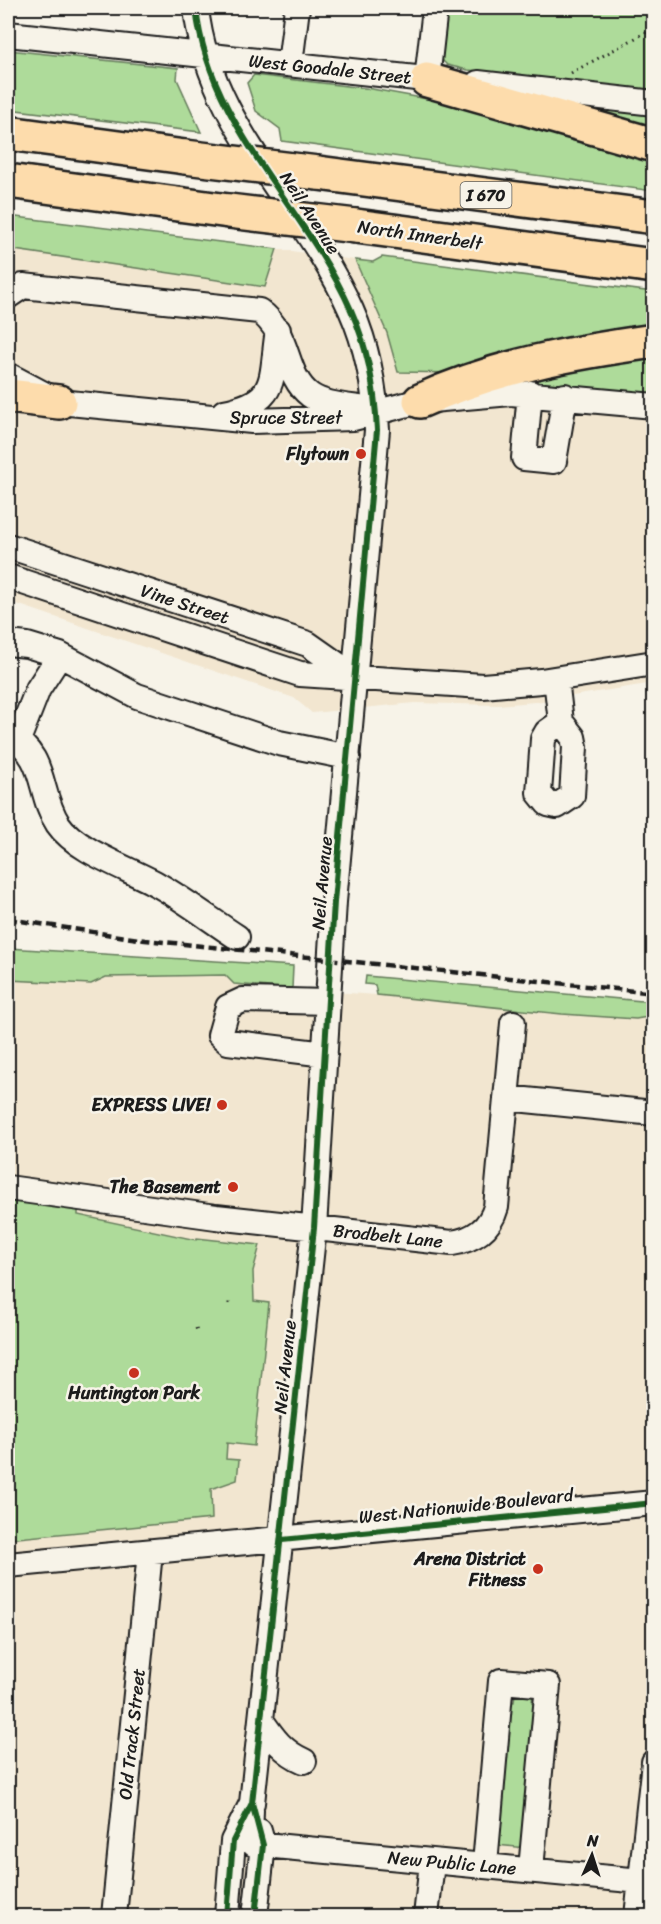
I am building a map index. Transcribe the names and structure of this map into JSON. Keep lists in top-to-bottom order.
{
  "streets": {
    "highway": ["I 670", "North Innerbelt"],
    "street": [
      "West Goodale Street",
      "Neil Avenue",
      "Spruce Street",
      "Vine Street",
      "Brodbelt Lane",
      "West Nationwide Boulevard",
      "Old Track Street",
      "New Public Lane"
    ]
  },
  "crossings": [
    ["West Goodale Street", "Neil Avenue"],
    ["Neil Avenue", "Spruce Street"],
    ["Neil Avenue", "Vine Street"],
    ["Neil Avenue", "Brodbelt Lane"],
    ["Neil Avenue", "West Nationwide Boulevard"],
    ["West Nationwide Boulevard", "Old Track Street"]
  ],
  "places": [
    "Flytown",
    "EXPRESS LIVE!",
    "The Basement",
    "Huntington Park",
    "Arena District Fitness"
  ],
  "north": "top"
}
